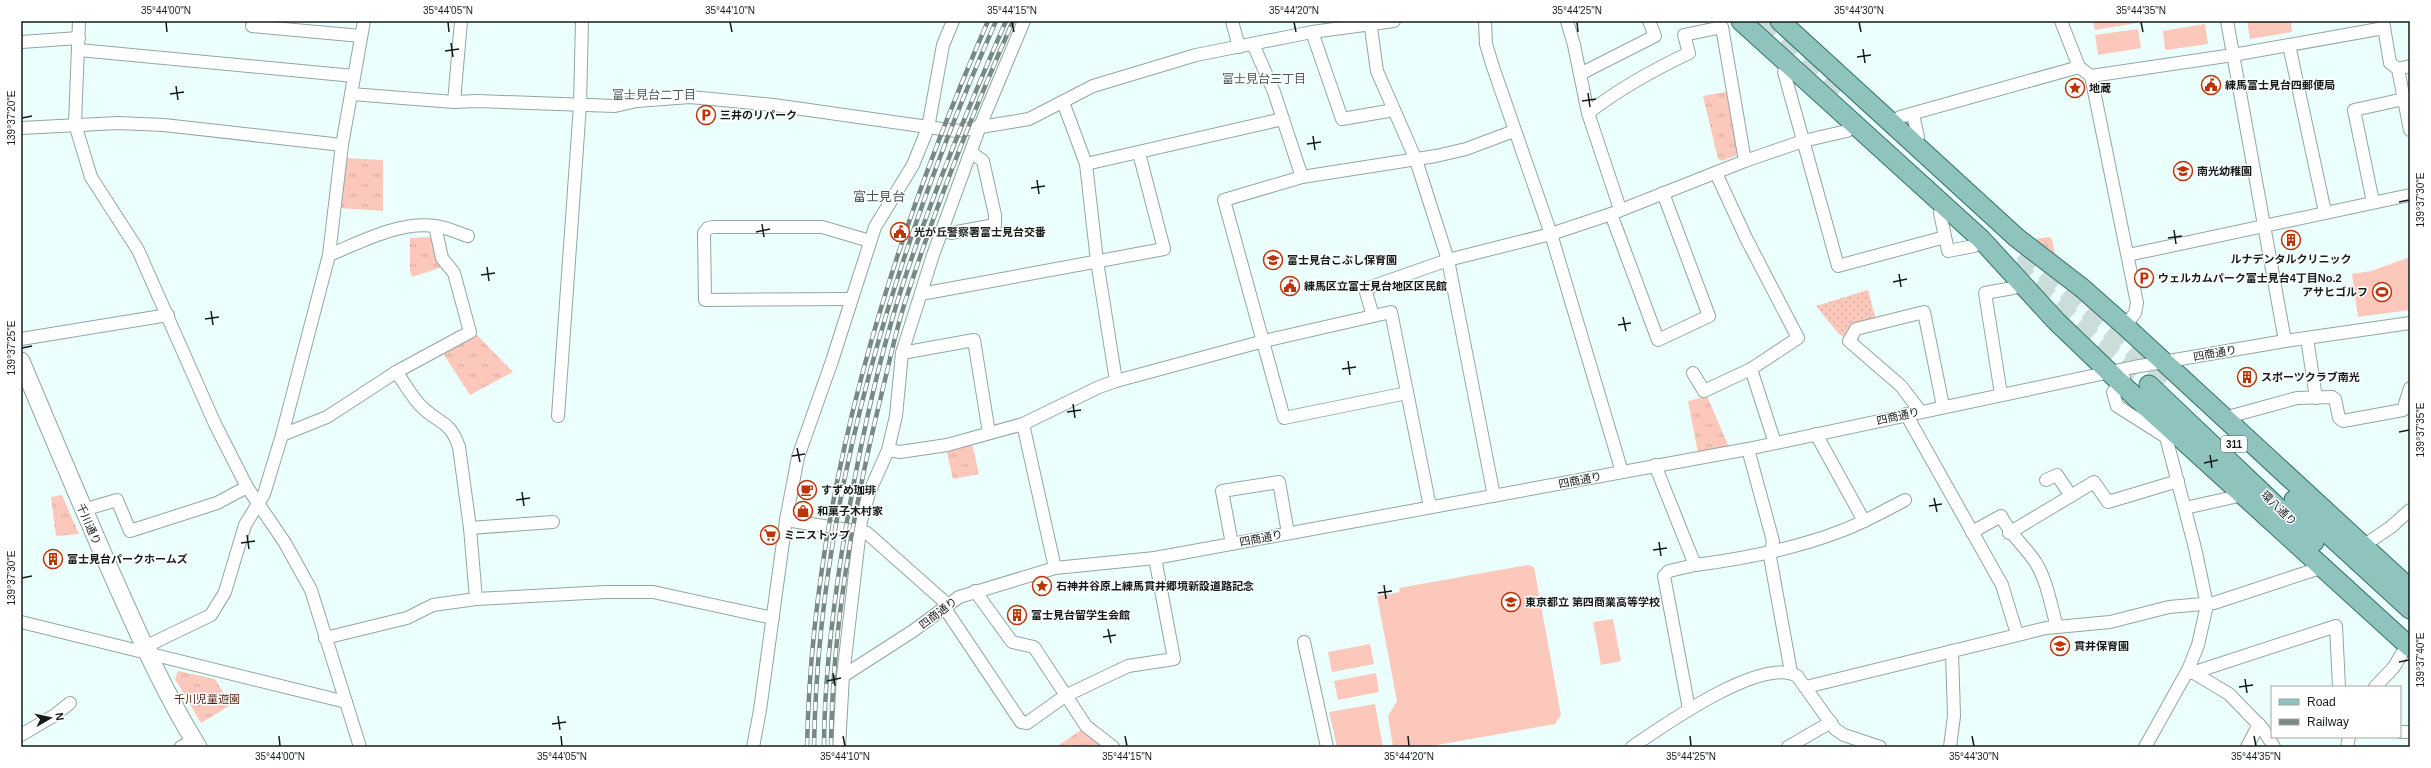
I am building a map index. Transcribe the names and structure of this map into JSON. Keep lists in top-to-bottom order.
{
  "streets": {
    "main road": ["311", "環八通り", "千川通り"],
    "street": ["四商通り"]
  },
  "districts": ["富士見台三丁目", "富士見台二丁目", "富士見台"],
  "parks": ["千川児童遊園"],
  "places": {
    "public building": ["練馬富士見台四郵便局", "光が丘警察署富士見台交番", "練馬区立富士見台地区区民館"],
    "place": ["地蔵", "石神井谷原上練馬貫井郷境新設道路記念"],
    "parking": ["三井のリパーク", "ウェルカムパーク富士見台4丁目No.2"],
    "school or university": [
      "南光幼稚園",
      "富士見台こぶし保育園",
      "東京都立 第四商業高等学校",
      "貫井保育園"
    ],
    "building": [
      "ルナデンタルクリニック",
      "スポーツクラブ南光",
      "富士見台パークホームズ",
      "富士見台留学生会館"
    ],
    "sports": ["アサヒゴルフ"],
    "cafe": ["すずめ珈琲"],
    "shop": ["和菓子木村家"],
    "supermarket": ["ミニストップ"]
  },
  "legend": ["Road", "Railway"],
  "north": "right",
  "coordinates": [
    "35°44'00\"N",
    "35°44'05\"N",
    "35°44'10\"N",
    "35°44'15\"N",
    "35°44'20\"N",
    "35°44'25\"N",
    "35°44'30\"N",
    "35°44'35\"N",
    "139°37'20\"E",
    "139°37'30\"E",
    "139°37'25\"E",
    "139°37'35\"E",
    "139°37'40\"E"
  ]
}
